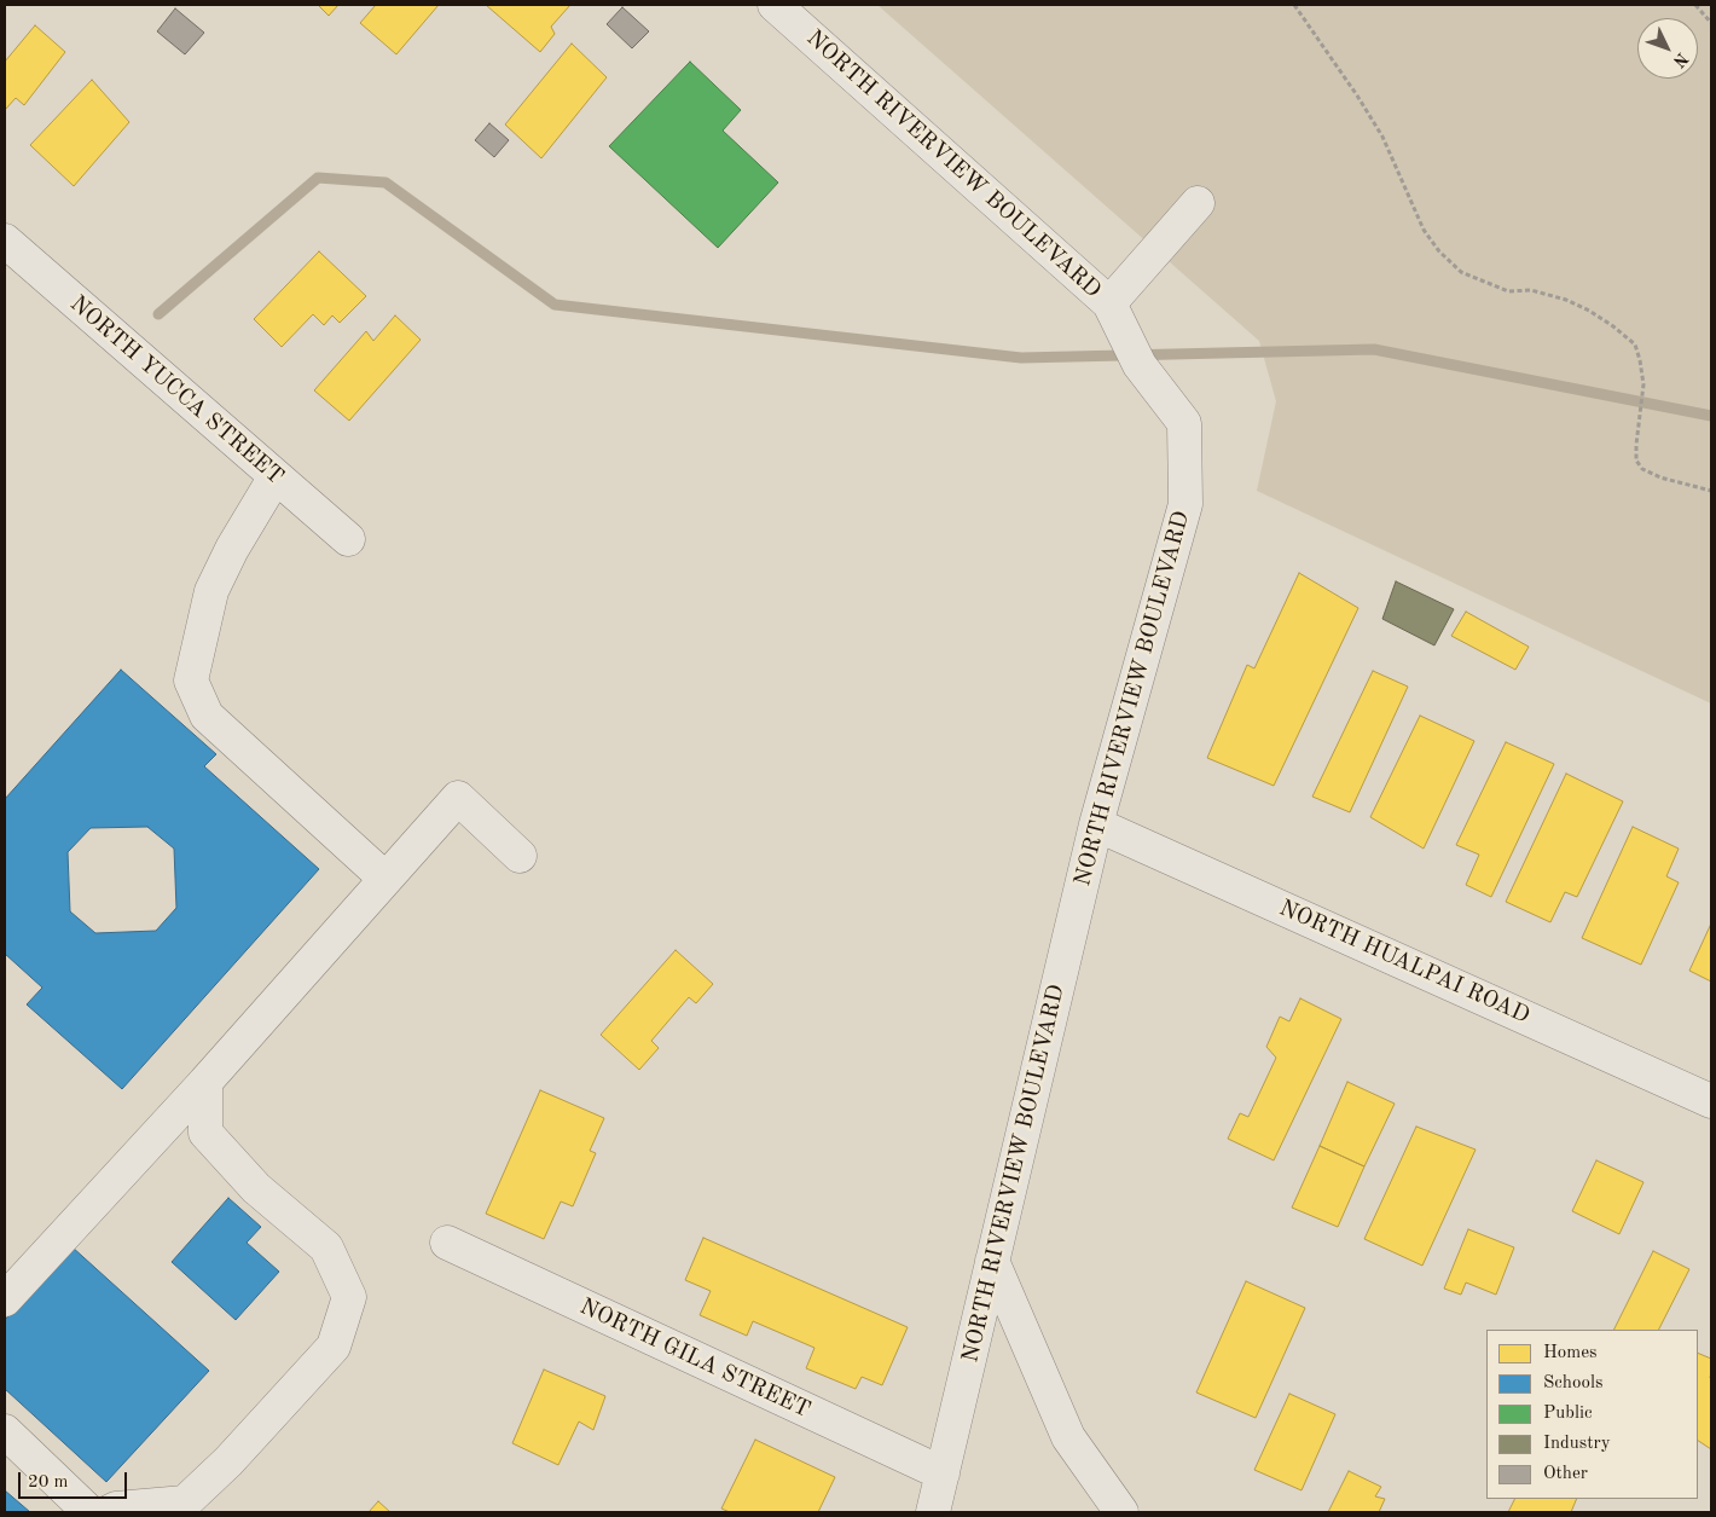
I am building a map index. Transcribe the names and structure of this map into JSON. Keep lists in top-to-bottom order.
{
  "streets": {
    "street": [
      "NORTH RIVERVIEW BOULEVARD",
      "NORTH YUCCA STREET",
      "NORTH HUALPAI ROAD",
      "NORTH GILA STREET"
    ]
  },
  "crossings": [
    ["NORTH RIVERVIEW BOULEVARD", "NORTH HUALPAI ROAD"],
    ["NORTH RIVERVIEW BOULEVARD", "NORTH GILA STREET"]
  ],
  "legend": [
    "Homes",
    "Schools",
    "Public",
    "Industry",
    "Other"
  ],
  "scale_bar": "20 m",
  "north": "bottom right"
}
